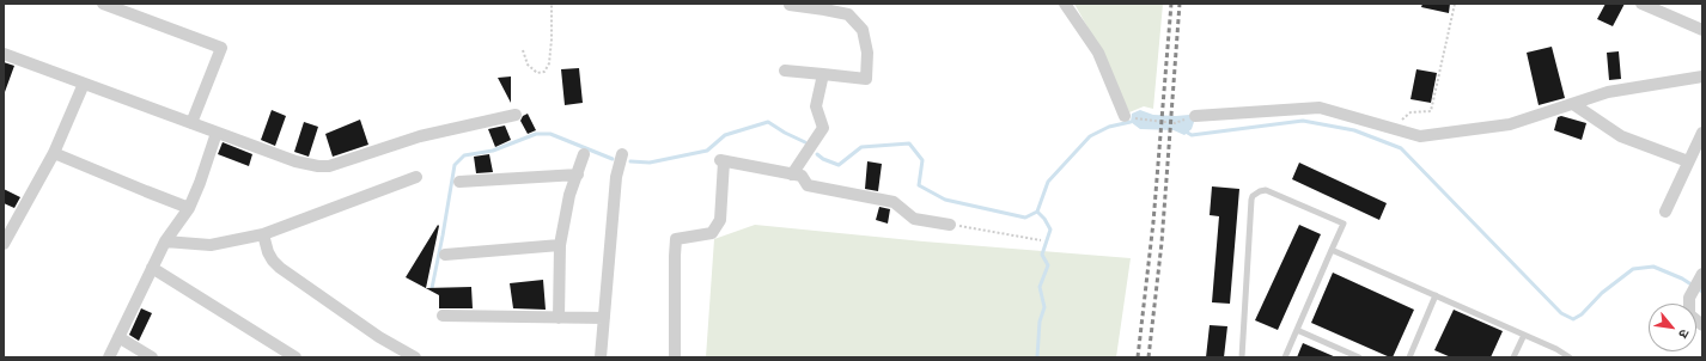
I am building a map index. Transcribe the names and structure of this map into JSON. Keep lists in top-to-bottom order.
{
  "north": "bottom right"
}
